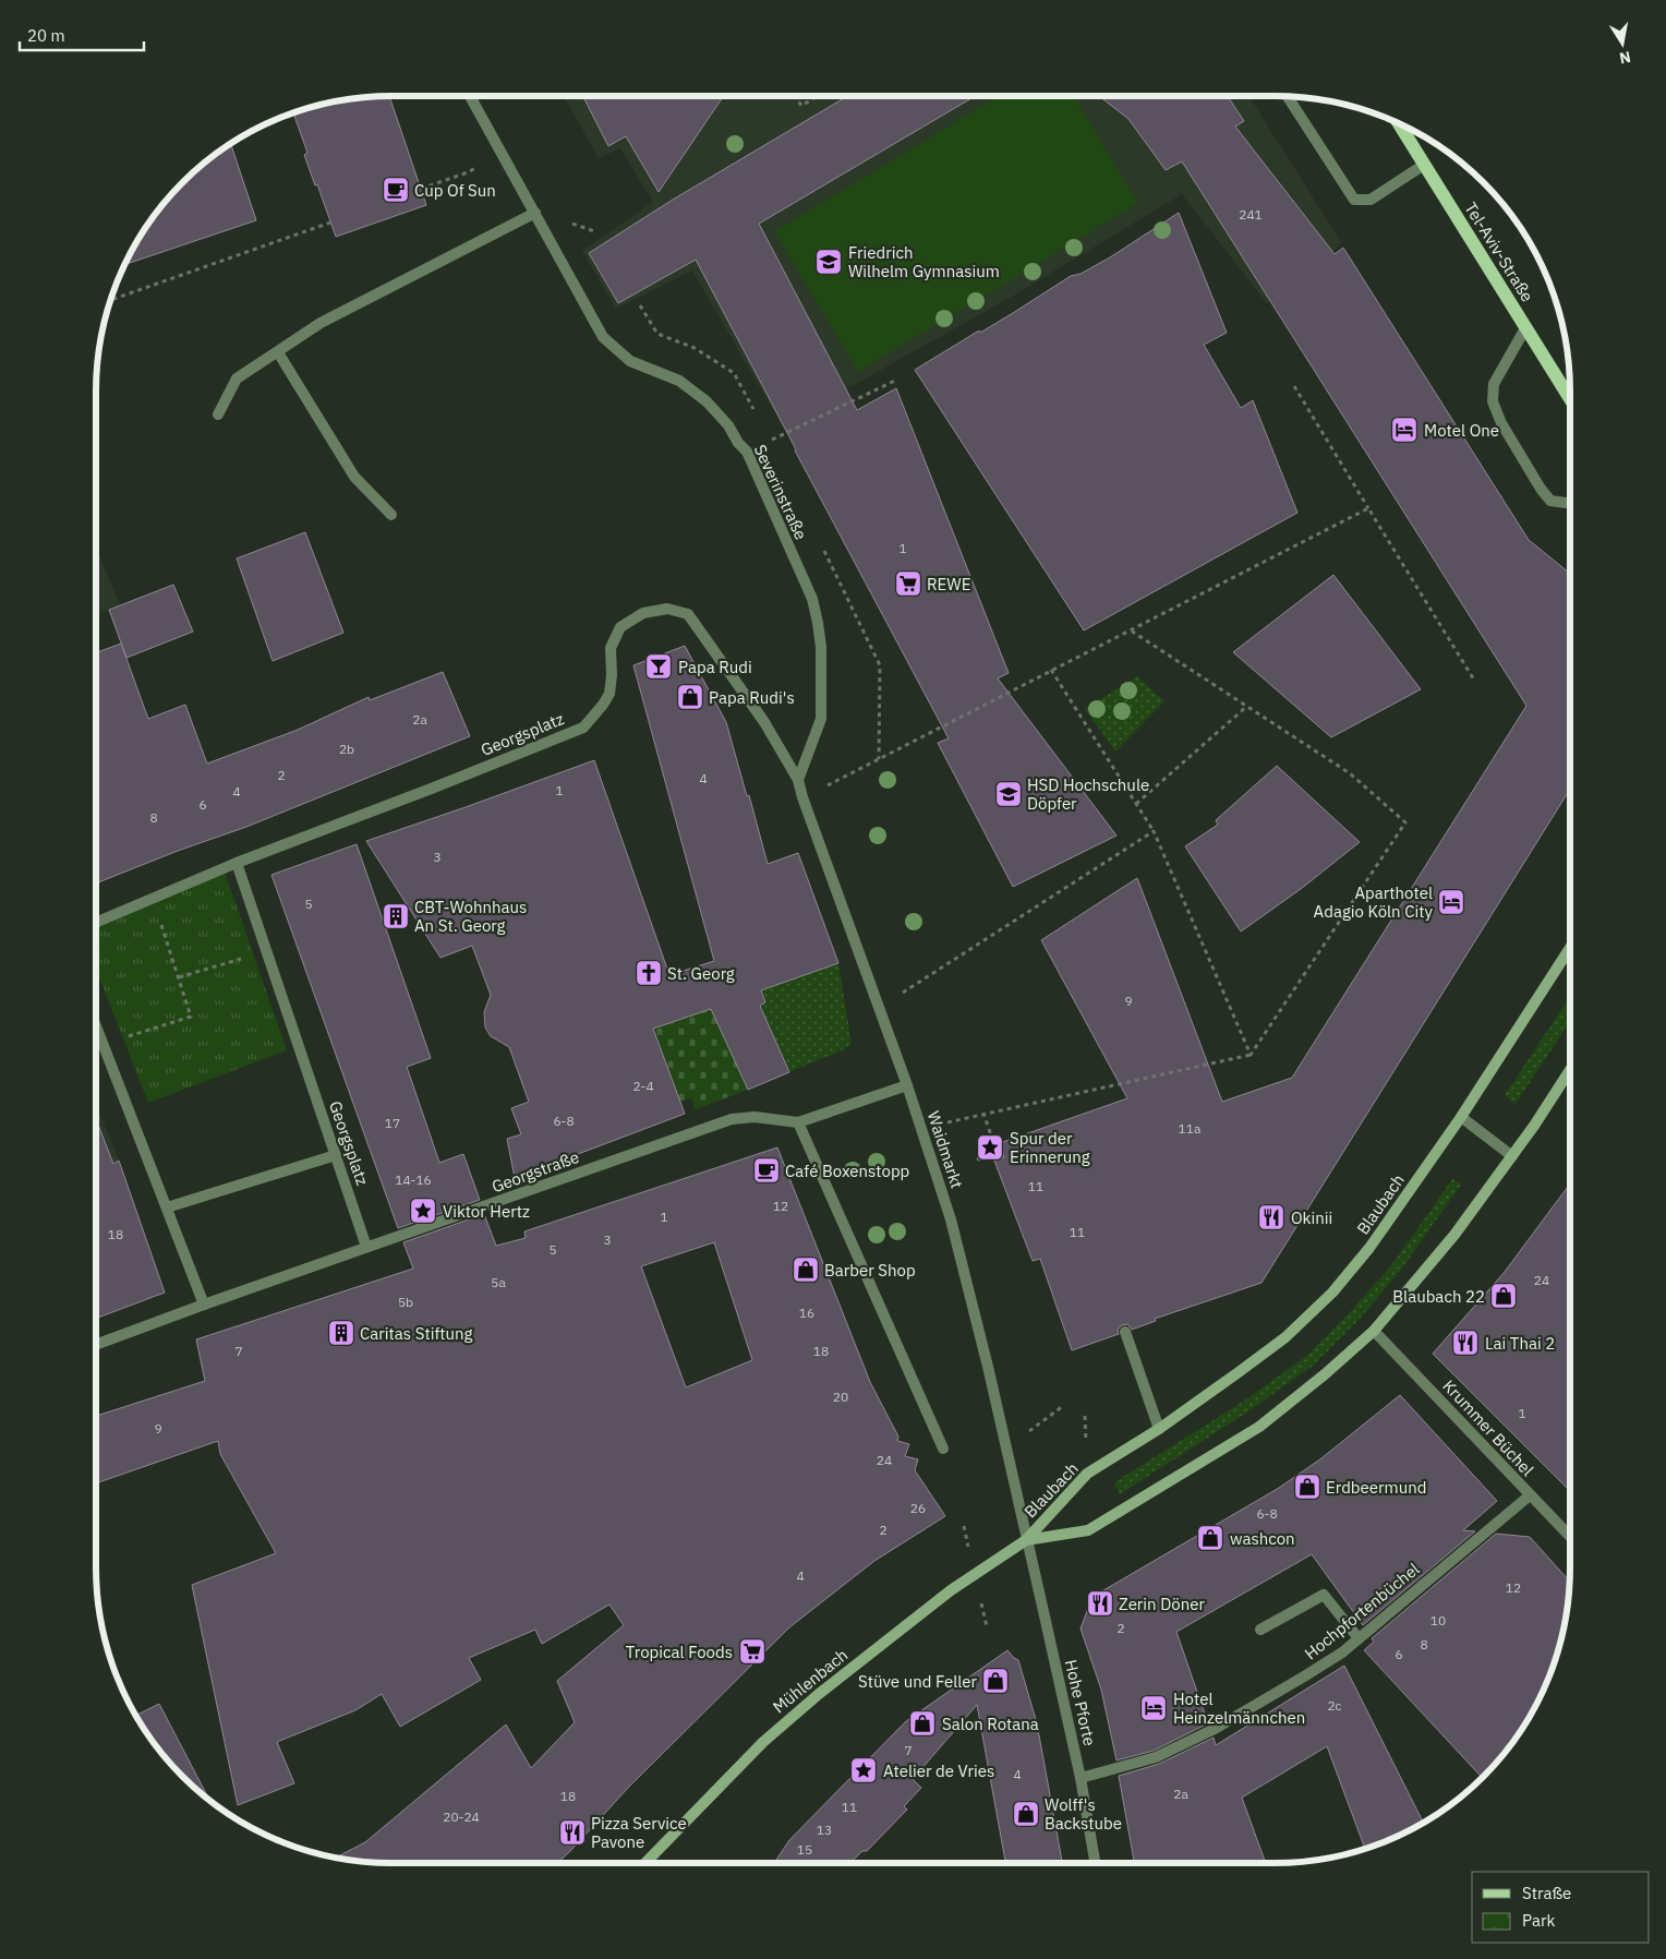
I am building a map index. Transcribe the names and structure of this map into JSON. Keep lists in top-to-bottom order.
{
  "streets": {
    "main road": ["Tel-Aviv-Straße", "Blaubach", "Mühlenbach"],
    "street": [
      "Severinstraße",
      "Georgsplatz",
      "Waidmarkt",
      "Georgstraße",
      "Krummer Büchel",
      "Hochpfortenbüchel",
      "Hohe Pforte"
    ]
  },
  "crossings": [
    ["Severinstraße", "Georgsplatz"],
    ["Severinstraße", "Waidmarkt"],
    ["Georgsplatz", "Waidmarkt"],
    ["Georgsplatz", "Georgstraße"],
    ["Waidmarkt", "Georgstraße"],
    ["Waidmarkt", "Blaubach"],
    ["Waidmarkt", "Mühlenbach"],
    ["Waidmarkt", "Hohe Pforte"],
    ["Blaubach", "Krummer Büchel"],
    ["Blaubach", "Mühlenbach"],
    ["Blaubach", "Hohe Pforte"],
    ["Krummer Büchel", "Hochpfortenbüchel"],
    ["Hochpfortenbüchel", "Hohe Pforte"],
    ["Mühlenbach", "Hohe Pforte"]
  ],
  "places": {
    "cafe": ["Cup Of Sun", "Café Boxenstopp"],
    "school or university": ["Friedrich Wilhelm Gymnasium", "HSD Hochschule Döpfer"],
    "hotel": ["Motel One", "Aparthotel Adagio Köln City", "Hotel Heinzelmännchen"],
    "supermarket": ["REWE", "Tropical Foods"],
    "bar": ["Papa Rudi"],
    "shop": [
      "Papa Rudi's",
      "Barber Shop",
      "Blaubach 22",
      "Erdbeermund",
      "washcon",
      "Stüve und Feller",
      "Salon Rotana",
      "Wolff's Backstube"
    ],
    "building": ["CBT-Wohnhaus An St. Georg", "Caritas Stiftung"],
    "church": ["St. Georg"],
    "place": ["Spur der Erinnerung", "Viktor Hertz", "Atelier de Vries"],
    "restaurant": [
      "Okinii",
      "Lai Thai 2",
      "Zerin Döner",
      "Pizza Service Pavone"
    ]
  },
  "house_numbers": [
    "241",
    "1",
    "2a",
    "2b",
    "2",
    "4",
    "1",
    "4",
    "6",
    "8",
    "3",
    "5",
    "9",
    "2-4",
    "6-8",
    "17",
    "11a",
    "14-16",
    "11",
    "12",
    "1",
    "11",
    "18",
    "3",
    "5",
    "24",
    "5a",
    "5b",
    "16",
    "7",
    "18",
    "20",
    "1",
    "9",
    "24",
    "26",
    "6-8",
    "2",
    "4",
    "12",
    "10",
    "2",
    "8",
    "6",
    "2c",
    "7",
    "4",
    "2a",
    "18",
    "11",
    "20-24",
    "13",
    "15"
  ],
  "legend": ["Straße", "Park"],
  "scale_bar": "20 m",
  "north": "bottom"
}
